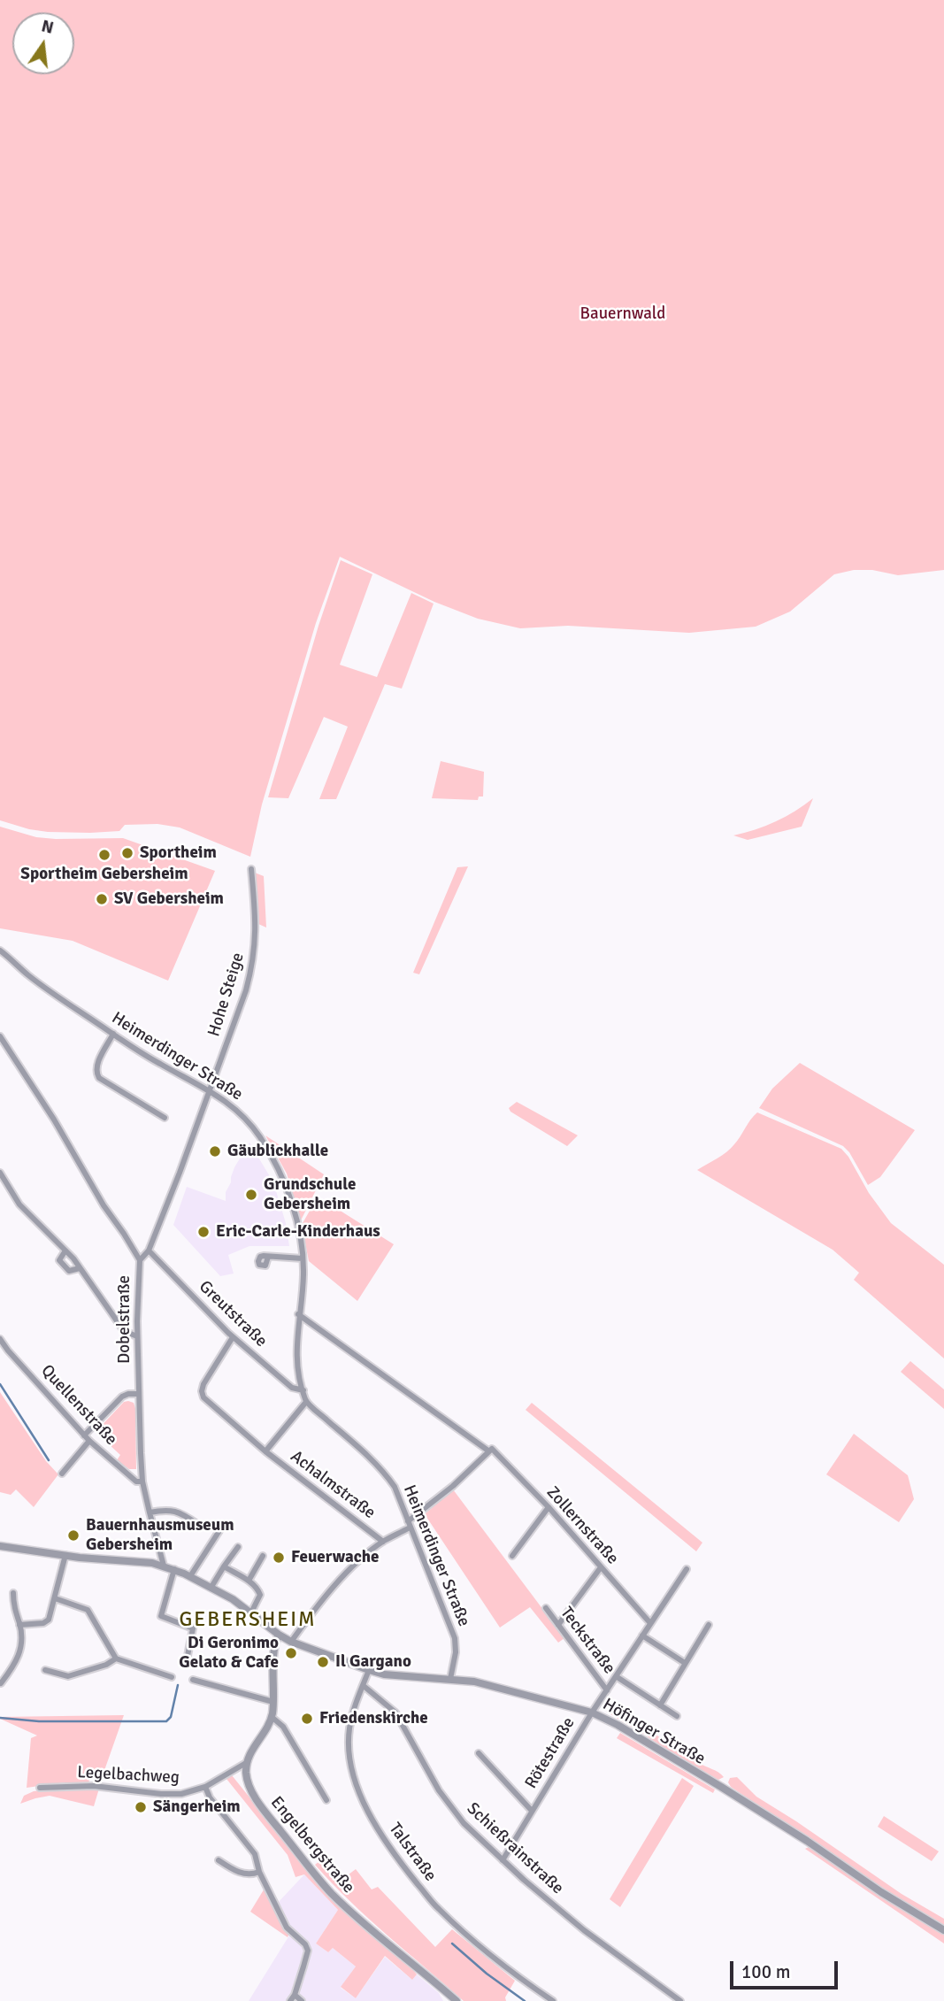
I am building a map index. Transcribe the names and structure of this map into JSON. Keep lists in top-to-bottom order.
{
  "streets": {
    "street": [
      "Hohe Steige",
      "Heimerdinger Straße",
      "Greutstraße",
      "Dobelstraße",
      "Quellenstraße",
      "Achalmstraße",
      "Zollernstraße",
      "Teckstraße",
      "Höfinger Straße",
      "Rötestraße",
      "Legelbachweg",
      "Engelbergstraße",
      "Schießrainstraße",
      "Talstraße"
    ]
  },
  "crossings": [
    ["Hohe Steige", "Heimerdinger Straße"],
    ["Hohe Steige", "Greutstraße"],
    ["Hohe Steige", "Dobelstraße"],
    ["Heimerdinger Straße", "Greutstraße"],
    ["Heimerdinger Straße", "Achalmstraße"],
    ["Heimerdinger Straße", "Zollernstraße"],
    ["Heimerdinger Straße", "Höfinger Straße"],
    ["Greutstraße", "Achalmstraße"],
    ["Dobelstraße", "Quellenstraße"],
    ["Dobelstraße", "Höfinger Straße"],
    ["Zollernstraße", "Rötestraße"],
    ["Teckstraße", "Rötestraße"],
    ["Höfinger Straße", "Rötestraße"],
    ["Höfinger Straße", "Talstraße"],
    ["Rötestraße", "Schießrainstraße"],
    ["Legelbachweg", "Engelbergstraße"],
    ["Schießrainstraße", "Talstraße"]
  ],
  "districts": ["GEBERSHEIM"],
  "parks": ["Bauernwald"],
  "places": [
    "Sportheim",
    "Sportheim Gebersheim",
    "SV Gebersheim",
    "Gäublickhalle",
    "Grundschule Gebersheim",
    "Eric-Carle-Kinderhaus",
    "Bauernhausmuseum Gebersheim",
    "Feuerwache",
    "Di Geronimo Gelato & Cafe",
    "Il Gargano",
    "Friedenskirche",
    "Sängerheim"
  ],
  "scale_bar": "100 m",
  "north": "top"
}
